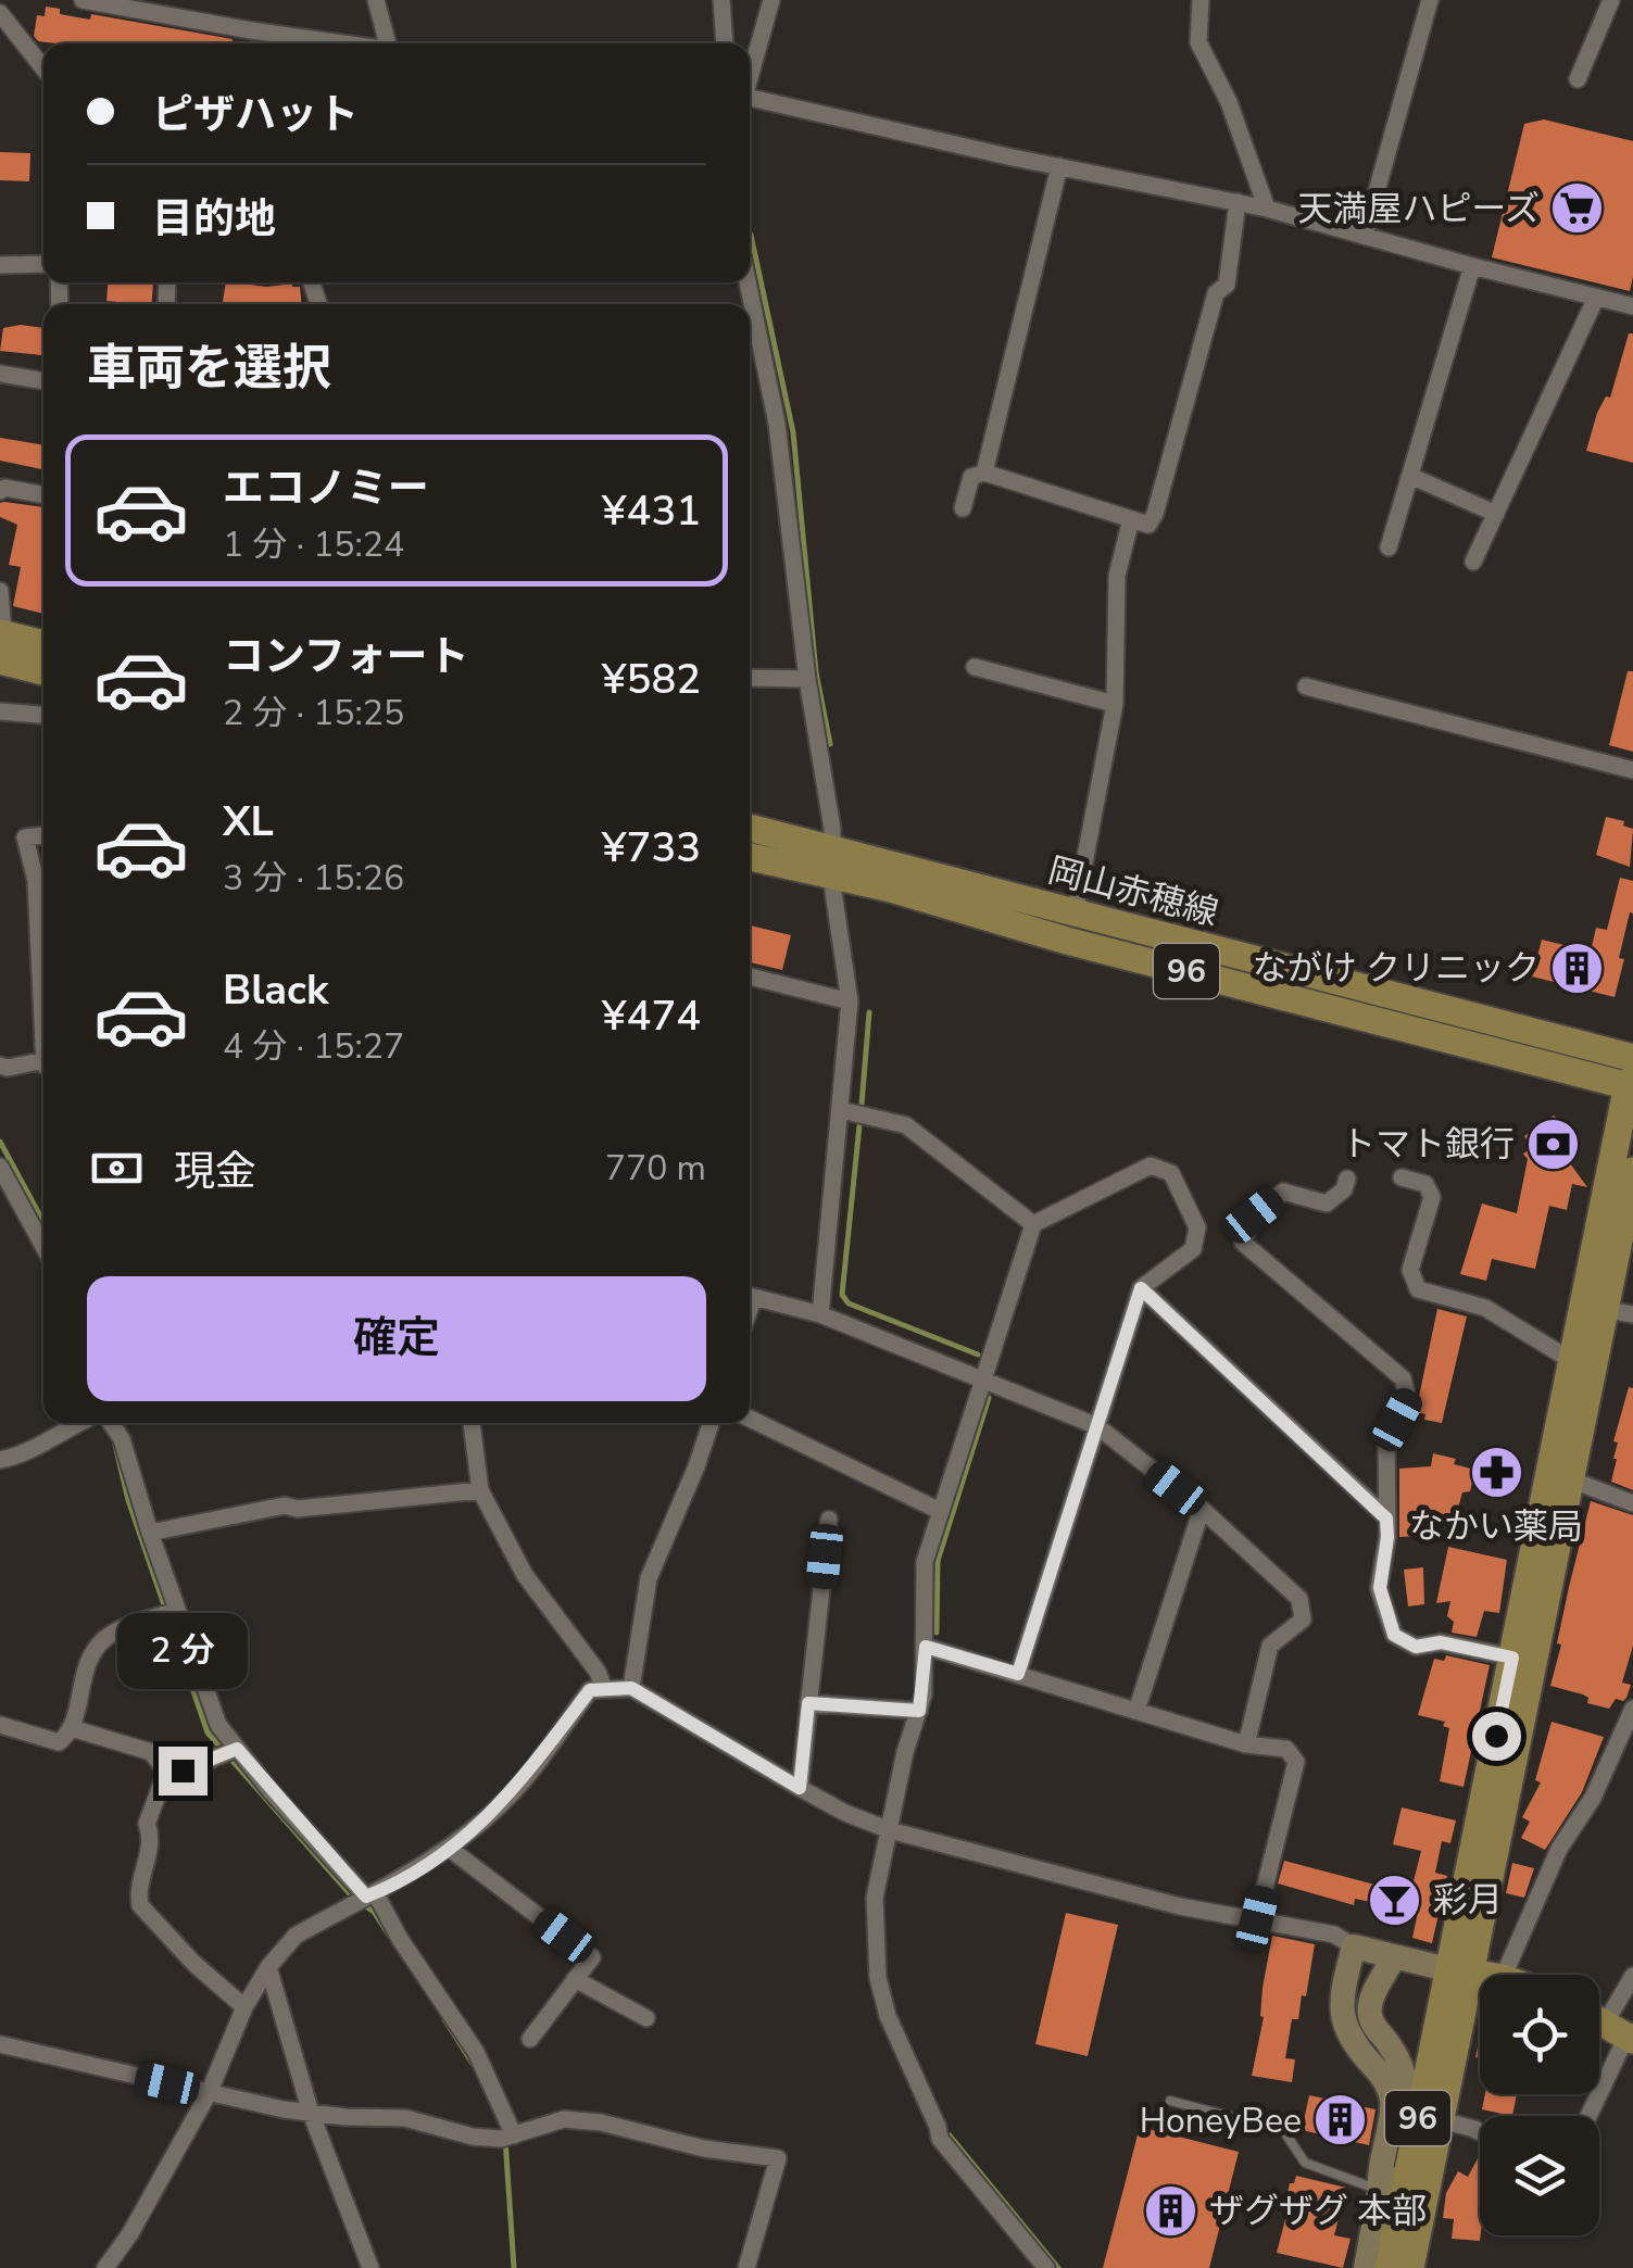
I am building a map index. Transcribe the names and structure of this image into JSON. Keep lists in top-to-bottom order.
{
  "streets": {
    "main road": ["岡山赤穂線", "96"]
  },
  "crossings": [
    ["岡山赤穂線", "96"]
  ],
  "places": {
    "supermarket": ["天満屋ハピーズ"],
    "building": ["ながけ クリニック", "HoneyBee", "ザグザグ 本部"],
    "bank": ["トマト銀行"],
    "pharmacy": ["なかい薬局"],
    "bar": ["彩月"]
  },
  "page": {
    "banner": ["ピザハット", "目的地"],
    "heading": "車両を選択",
    "list": [
      {
        "name": "エコノミー",
        "note": "1 分 · 15:24",
        "value": "¥431"
      },
      {
        "name": "コンフォート",
        "note": "2 分 · 15:25",
        "value": "¥582"
      },
      {
        "name": "XL",
        "note": "3 分 · 15:26",
        "value": "¥733"
      },
      {
        "name": "Black",
        "note": "4 分 · 15:27",
        "value": "¥474"
      }
    ],
    "pay": ["現金", "770 m"],
    "buttons": "確定",
    "bubble": "2 分"
  }
}
